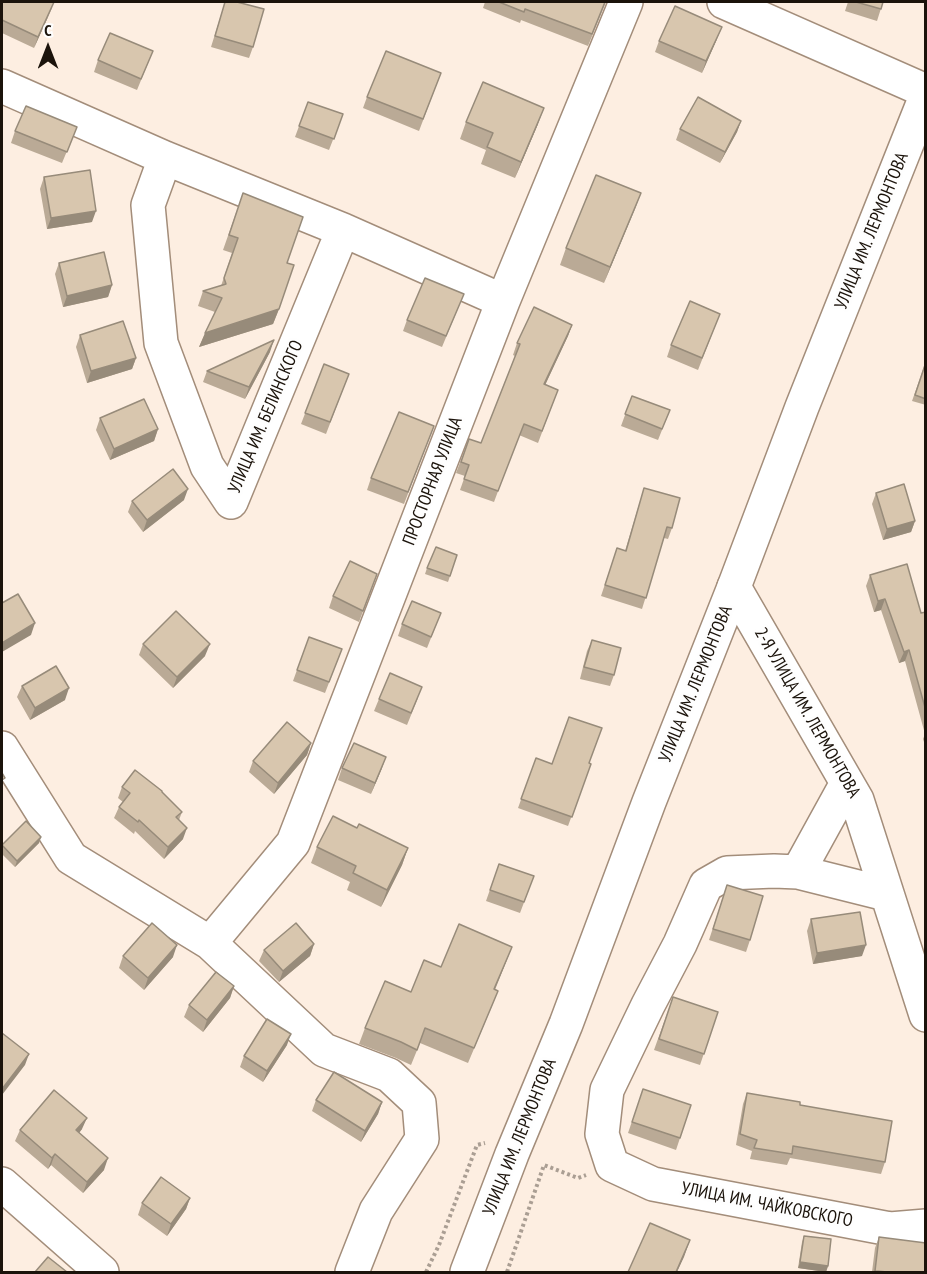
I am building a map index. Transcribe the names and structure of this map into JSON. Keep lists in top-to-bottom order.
{
  "streets": {
    "main road": [
      "УЛИЦА ИМ. ЛЕРМОНТОВА",
      "УЛИЦА ИМ. БЕЛИНСКОГО",
      "ПРОСТОРНАЯ УЛИЦА",
      "2-Я УЛИЦА ИМ. ЛЕРМОНТОВА",
      "УЛИЦА ИМ. ЧАЙКОВСКОГО"
    ]
  },
  "crossings": [
    ["УЛИЦА ИМ. ЛЕРМОНТОВА", "2-Я УЛИЦА ИМ. ЛЕРМОНТОВА"]
  ],
  "north": "top"
}
